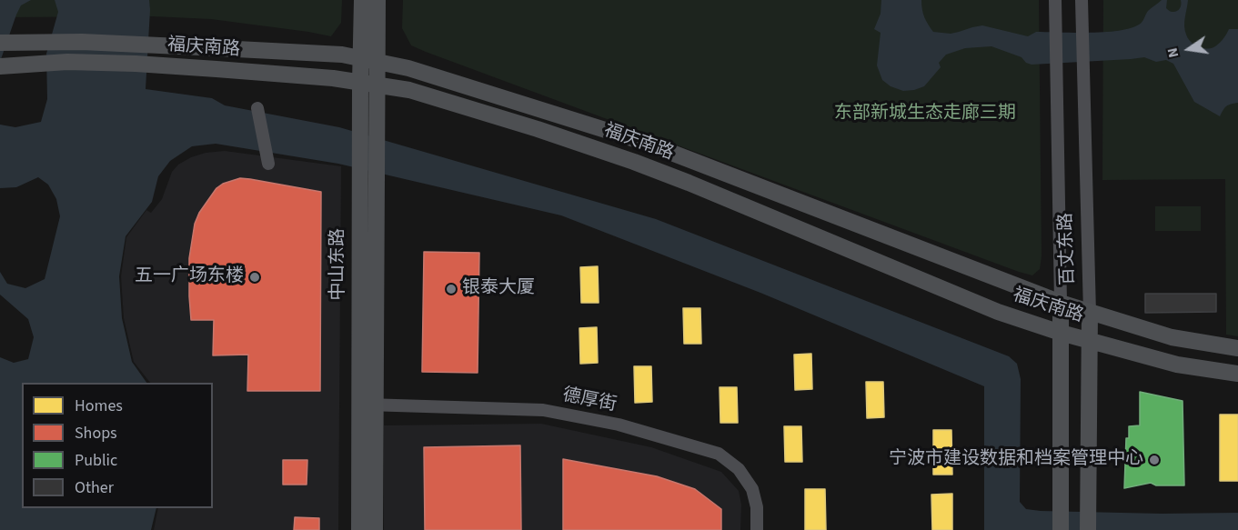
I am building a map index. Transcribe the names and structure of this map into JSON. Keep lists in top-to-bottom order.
{
  "streets": {
    "main road": ["福庆南路", "百丈东路", "中山东路"],
    "street": ["德厚街"]
  },
  "crossings": [
    ["福庆南路", "百丈东路"],
    ["福庆南路", "中山东路"],
    ["中山东路", "德厚街"]
  ],
  "parks": ["东部新城生态走廊三期"],
  "places": ["五一广场东楼", "银泰大厦", "宁波市建设数据和档案管理中心"],
  "legend": [
    "Homes",
    "Shops",
    "Public",
    "Other"
  ],
  "north": "left"
}
